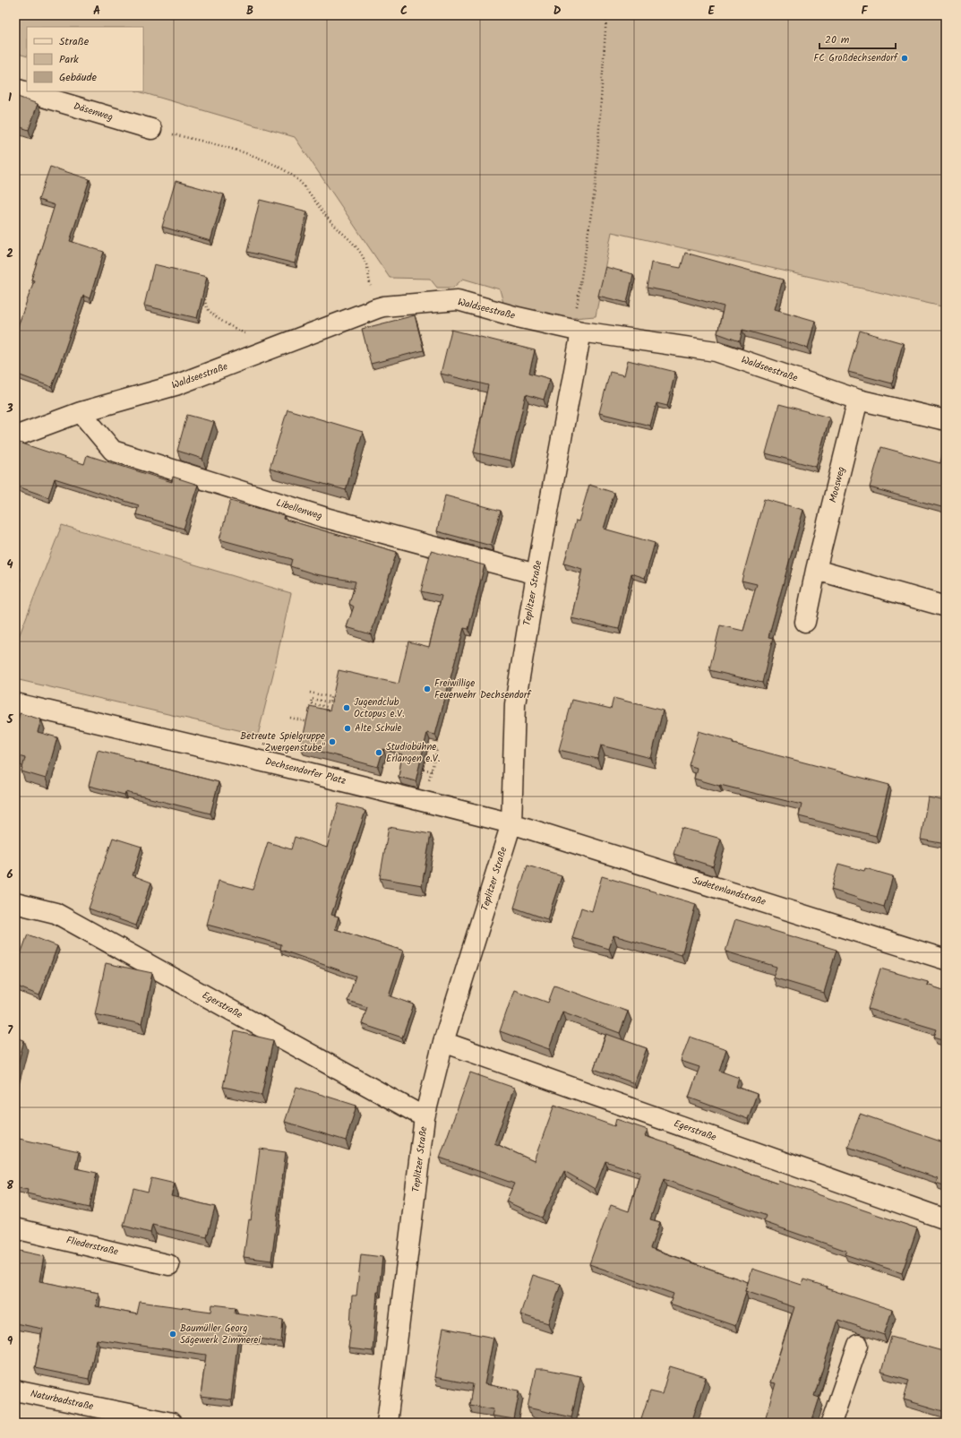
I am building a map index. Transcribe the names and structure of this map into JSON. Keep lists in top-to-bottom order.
{
  "streets": {
    "street": [
      "Däsenweg",
      "Waldseestraße",
      "Moosweg",
      "Libellenweg",
      "Teplitzer Straße",
      "Dechsendorfer Platz",
      "Sudetenlandstraße",
      "Egerstraße",
      "Fliederstraße",
      "Naturbadstraße"
    ]
  },
  "crossings": [
    ["Waldseestraße", "Moosweg"],
    ["Waldseestraße", "Libellenweg"],
    ["Waldseestraße", "Teplitzer Straße"],
    ["Libellenweg", "Teplitzer Straße"],
    ["Teplitzer Straße", "Dechsendorfer Platz"],
    ["Teplitzer Straße", "Sudetenlandstraße"],
    ["Teplitzer Straße", "Egerstraße"],
    ["Dechsendorfer Platz", "Sudetenlandstraße"]
  ],
  "places": [
    "FC Großdechsendorf",
    "Freiwillige Feuerwehr Dechsendorf",
    "Jugendclub Octopus e.V.",
    "Alte Schule",
    "Betreute Spielgruppe \"Zwergenstube\"",
    "Studiobühne Erlangen e.V.",
    "Baumüller Georg Sägewerk Zimmerei"
  ],
  "legend": ["Straße", "Park", "Gebäude"],
  "scale_bar": "20 m",
  "grid": {
    "columns": [
      "A",
      "B",
      "C",
      "D",
      "E",
      "F"
    ],
    "rows": [
      "1",
      "2",
      "3",
      "4",
      "5",
      "6",
      "7",
      "8",
      "9"
    ]
  }
}
